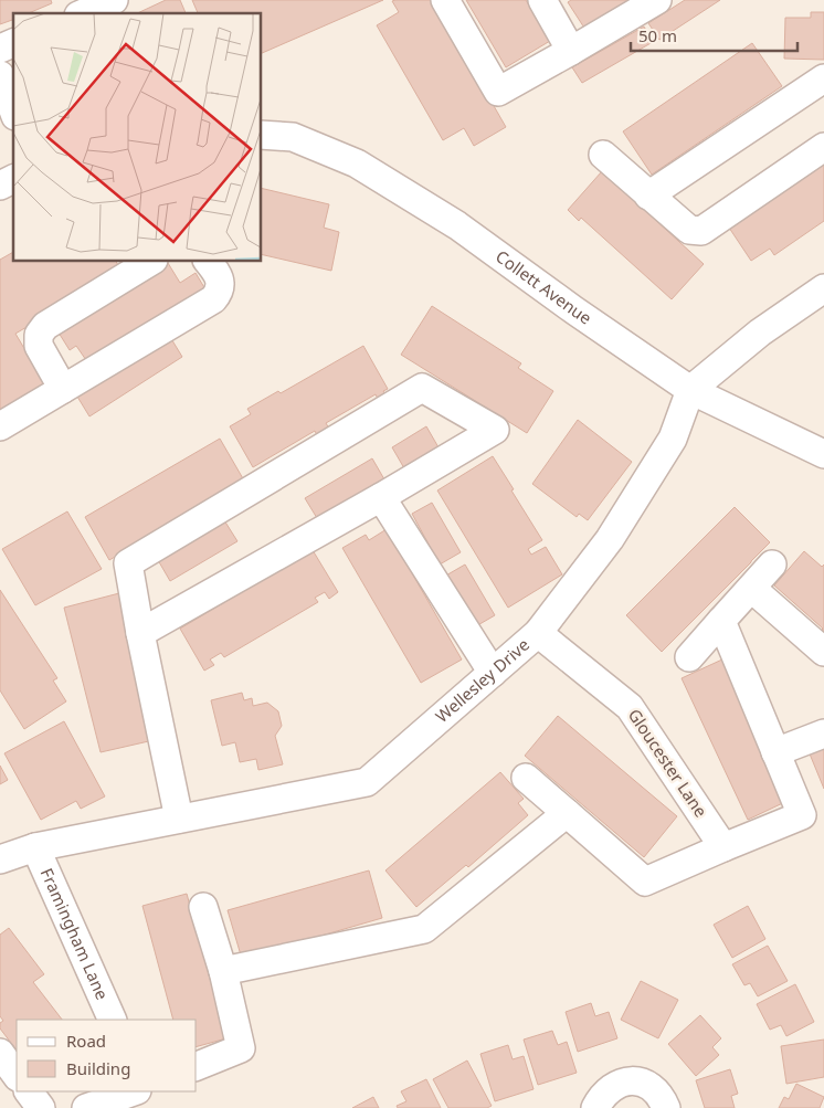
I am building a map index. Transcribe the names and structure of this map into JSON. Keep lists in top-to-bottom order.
{
  "streets": {
    "street": [
      "Collett Avenue",
      "Wellesley Drive",
      "Gloucester Lane",
      "Framingham Lane"
    ]
  },
  "crossings": [
    ["Collett Avenue", "Wellesley Drive"],
    ["Wellesley Drive", "Gloucester Lane"],
    ["Wellesley Drive", "Framingham Lane"]
  ],
  "legend": ["Road", "Building"],
  "scale_bar": "50 m"
}
